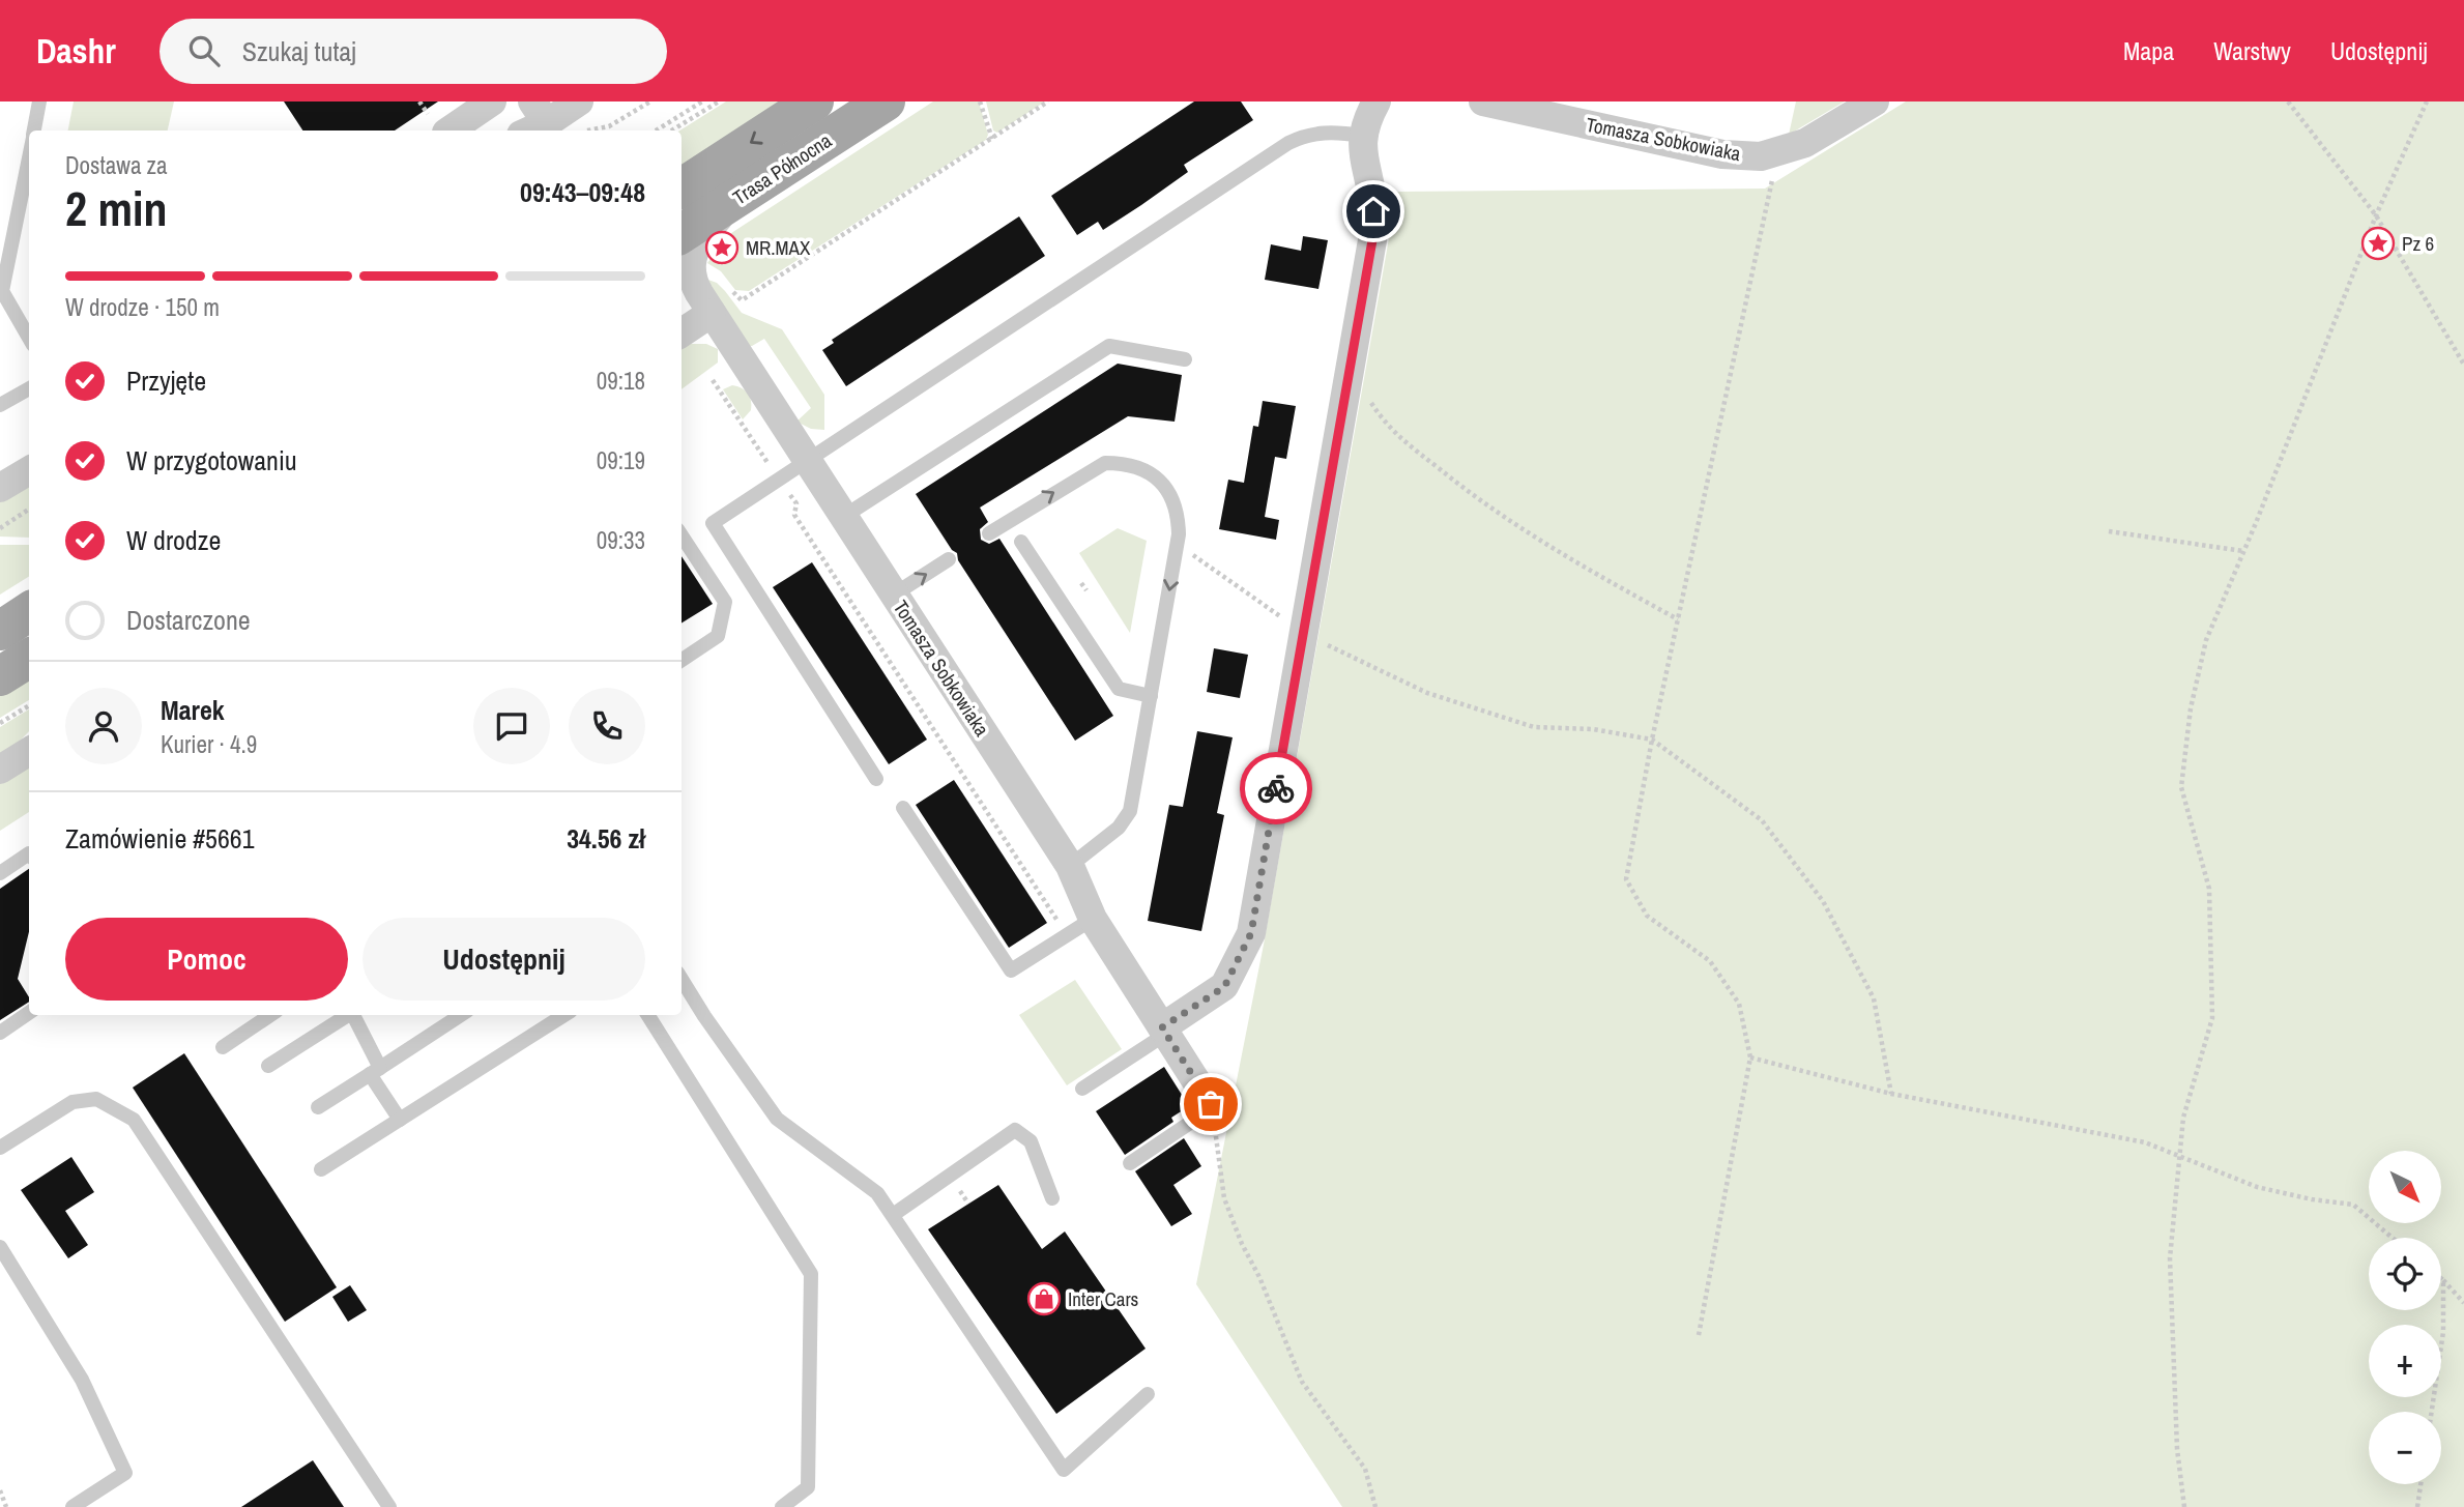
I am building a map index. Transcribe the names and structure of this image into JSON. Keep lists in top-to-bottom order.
{
  "streets": {
    "main road": ["Trasa Północna"],
    "street": ["Tomasza Sobkowiaka"]
  },
  "places": {
    "place": ["Pz 6", "MR.MAX"],
    "shop": ["Inter Cars"]
  },
  "north": "bottom right",
  "page": {
    "header": "Dashr",
    "search": "Szukaj tutaj",
    "nav": ["Mapa", "Warstwy", "Udostępnij"],
    "heading": ["2 min", "Dostawa za", "09:43–09:48"],
    "panel": [
      "Marek",
      "Kurier · 4.9",
      "Zamówienie #5661",
      "34.56 zł"
    ],
    "bar": "W drodze · 150 m",
    "list": [
      ["Przyjęte", "09:18"],
      ["W przygotowaniu", "09:19"],
      ["W drodze", "09:33"],
      "Dostarczone"
    ],
    "buttons": ["Pomoc", "Udostępnij"],
    "map_buttons": ["+", "−"]
  }
}
